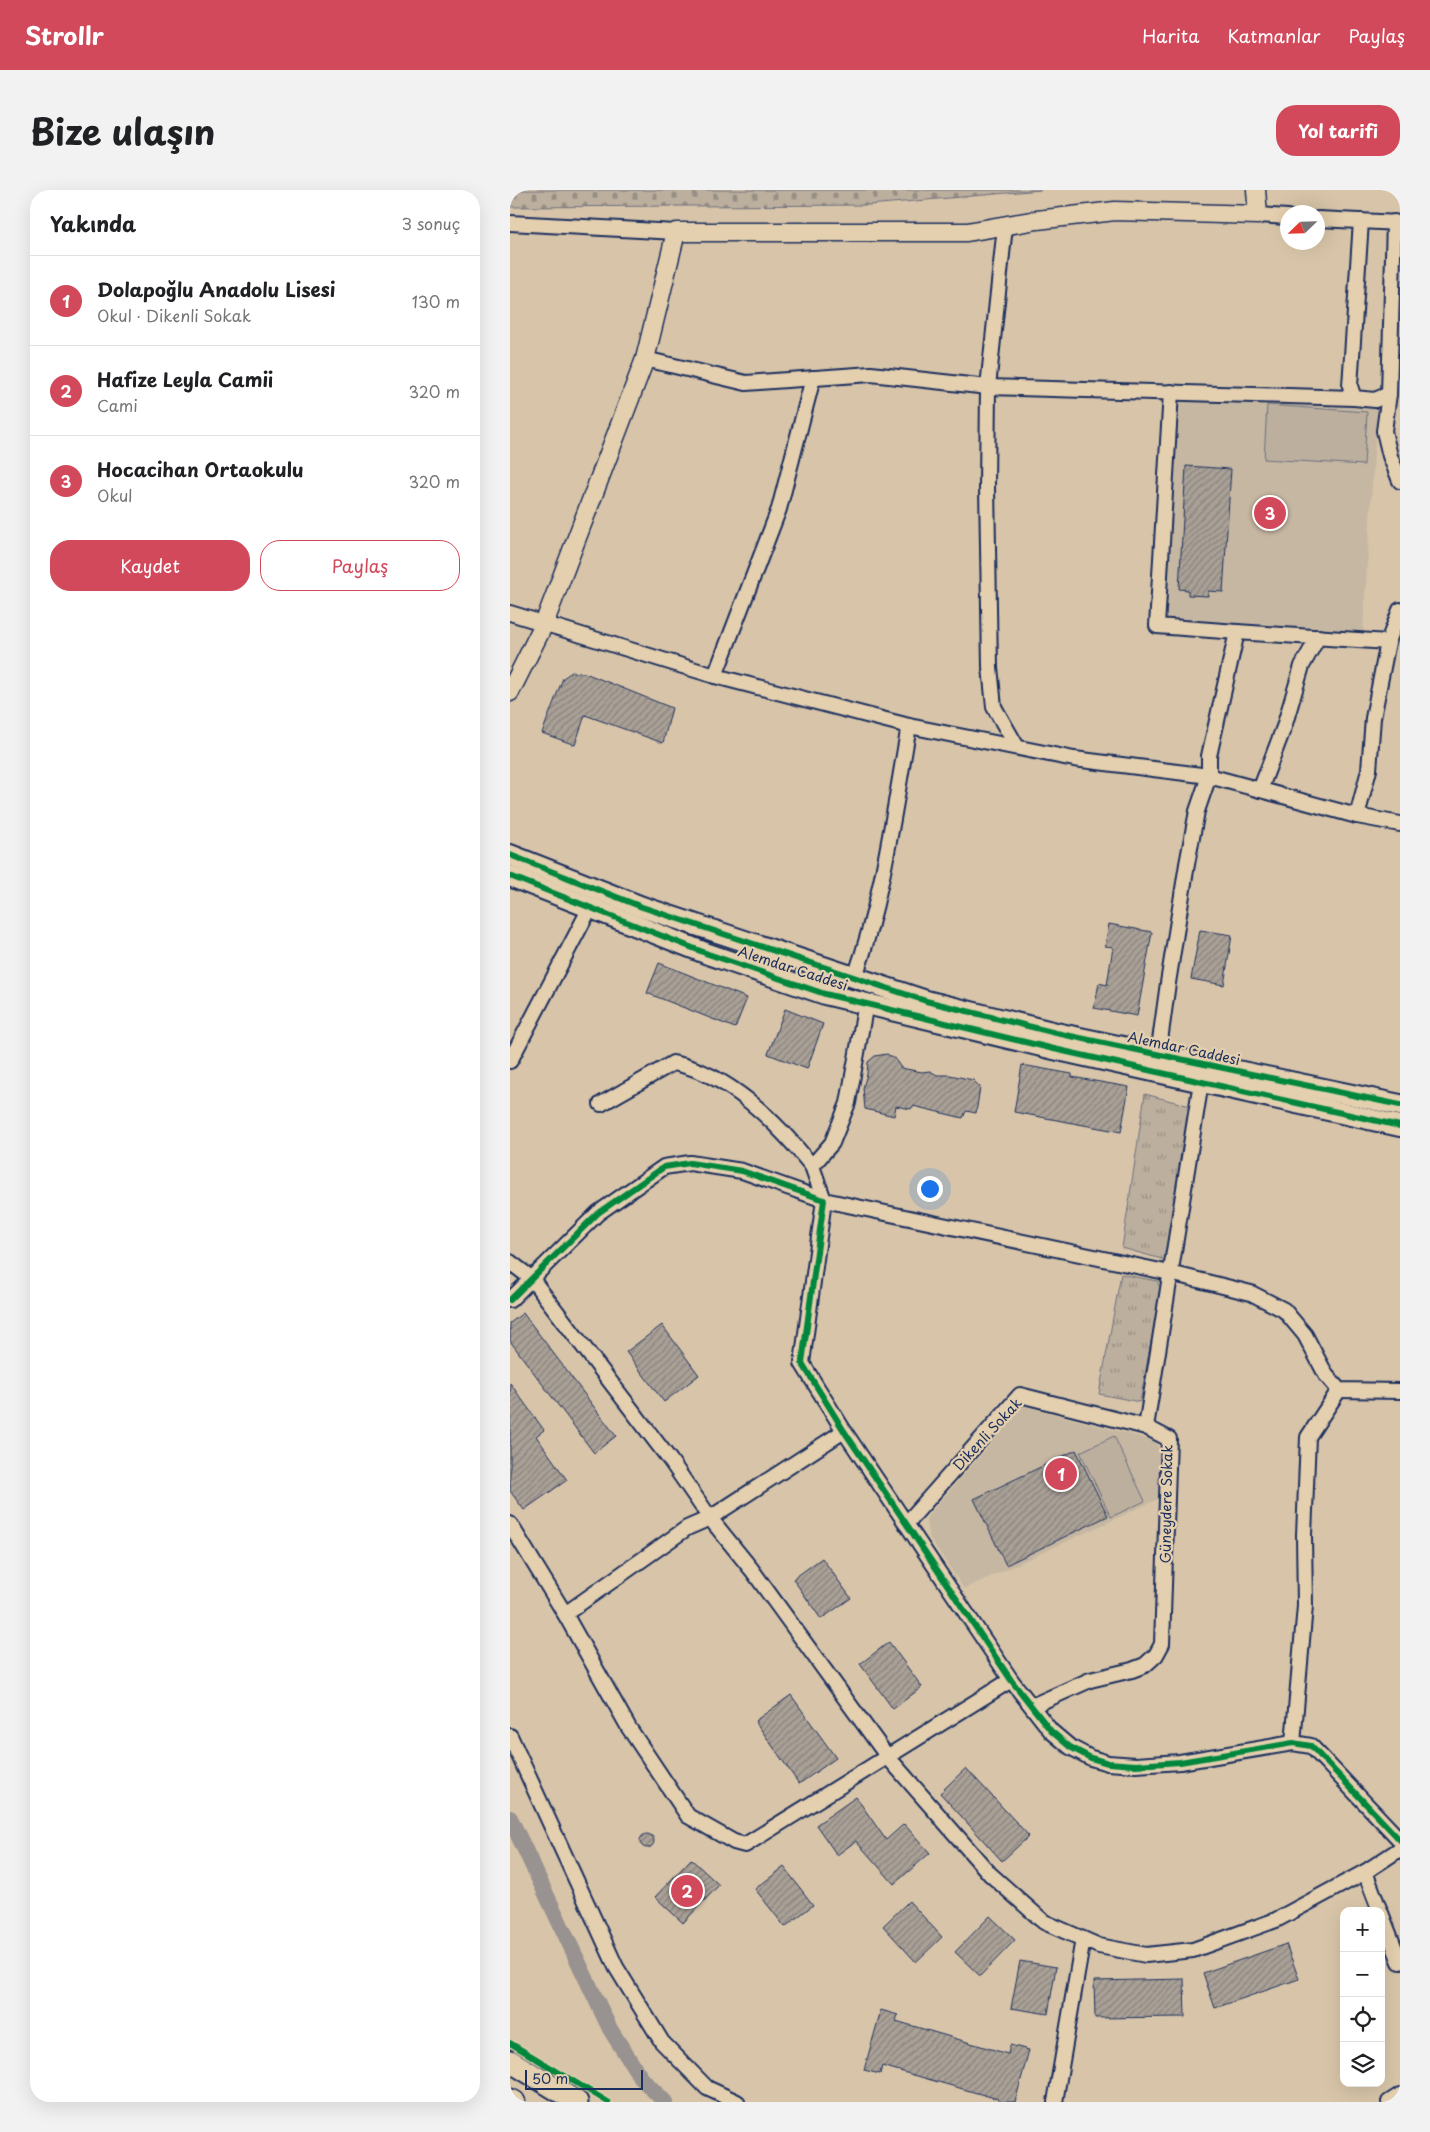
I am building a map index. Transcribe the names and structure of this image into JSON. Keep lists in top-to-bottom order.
{
  "streets": {
    "main road": ["Alemdar Caddesi"],
    "street": ["Dikenli Sokak", "Güneydere Sokak"]
  },
  "crossings": [
    ["Dikenli Sokak", "Güneydere Sokak"]
  ],
  "scale_bar": "50 m",
  "north": "bottom left",
  "page": {
    "header": "Strollr",
    "nav": ["Harita", "Katmanlar", "Paylaş"],
    "title": "Bize ulaşın",
    "buttons": [
      "Yol tarifi",
      ["Kaydet", "Paylaş"]
    ],
    "heading": ["Yakında", "3 sonuç"],
    "list": [
      {
        "mark": "1",
        "name": "Dolapoğlu Anadolu Lisesi",
        "note": "Okul · Dikenli Sokak",
        "value": "130 m"
      },
      {
        "mark": "2",
        "name": "Hafize Leyla Camii",
        "note": "Cami",
        "value": "320 m"
      },
      {
        "mark": "3",
        "name": "Hocacihan Ortaokulu",
        "note": "Okul",
        "value": "320 m"
      }
    ],
    "pins": ["3", "1", "2"],
    "map_buttons": ["+", "−"],
    "scale": "50 m"
  }
}
